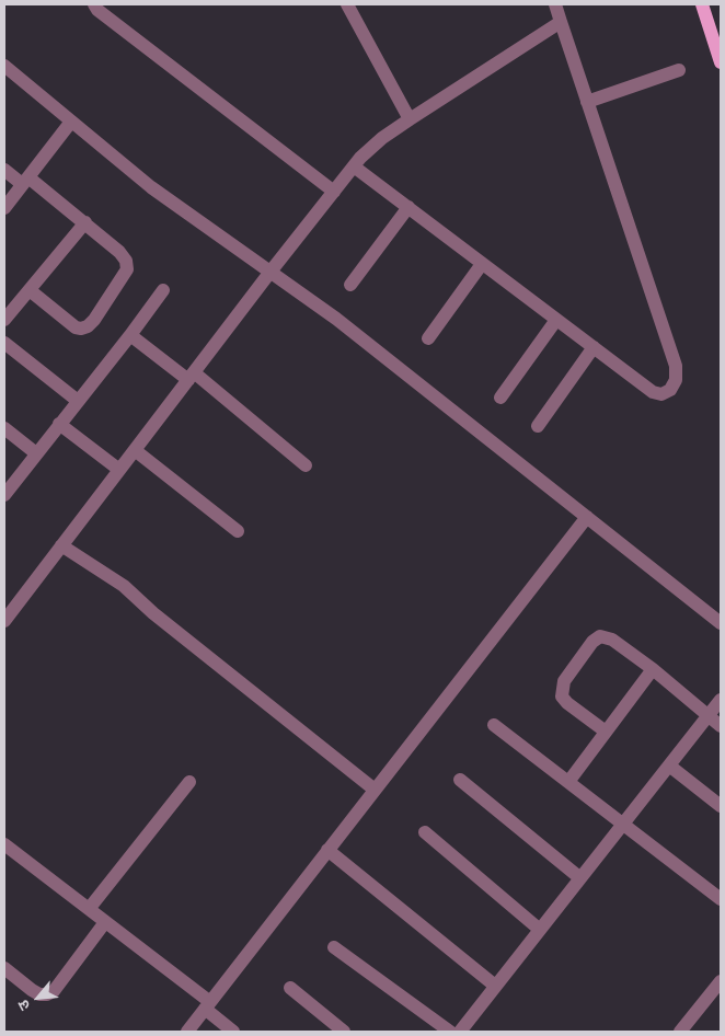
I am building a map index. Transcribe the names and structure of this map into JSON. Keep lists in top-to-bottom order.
{
  "north": "bottom left"
}
